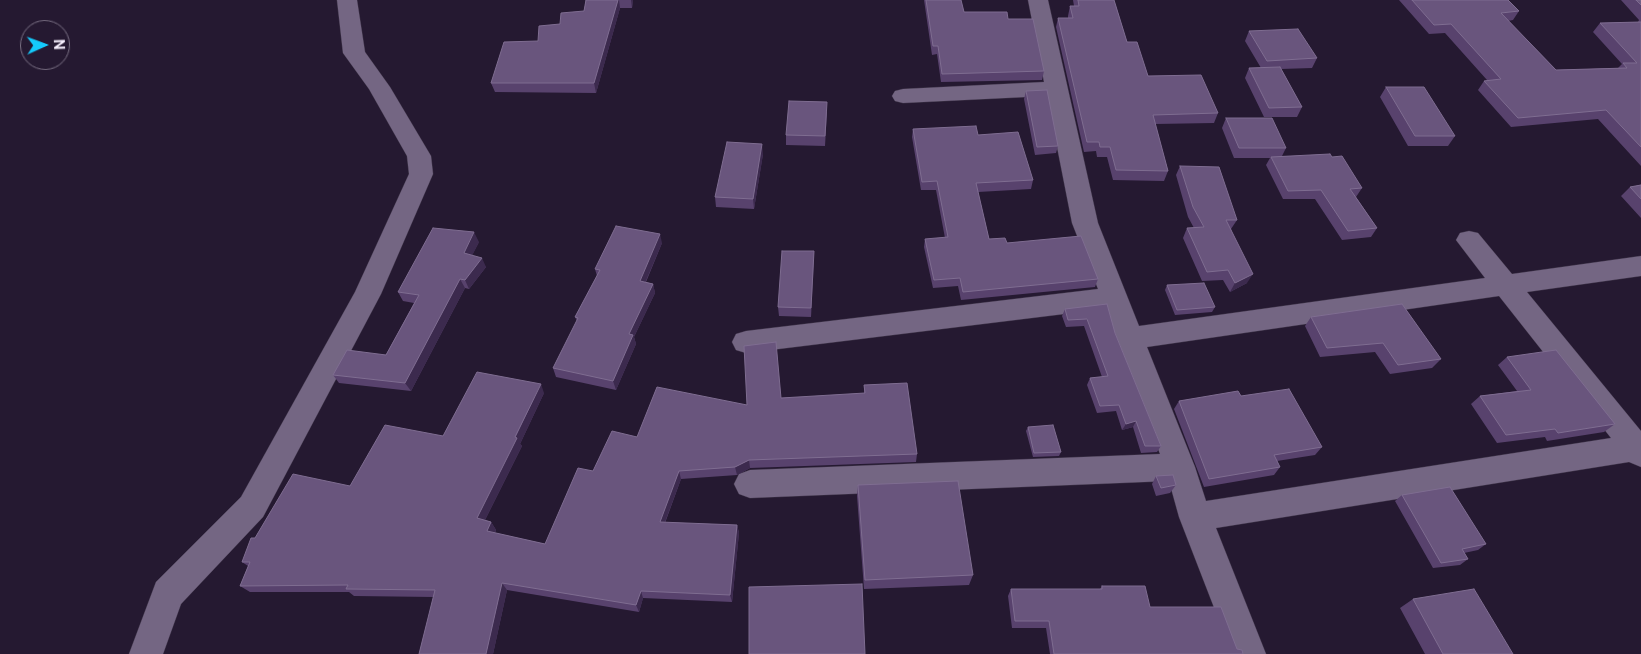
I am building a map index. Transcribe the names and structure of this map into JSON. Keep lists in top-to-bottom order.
{
  "north": "right"
}
